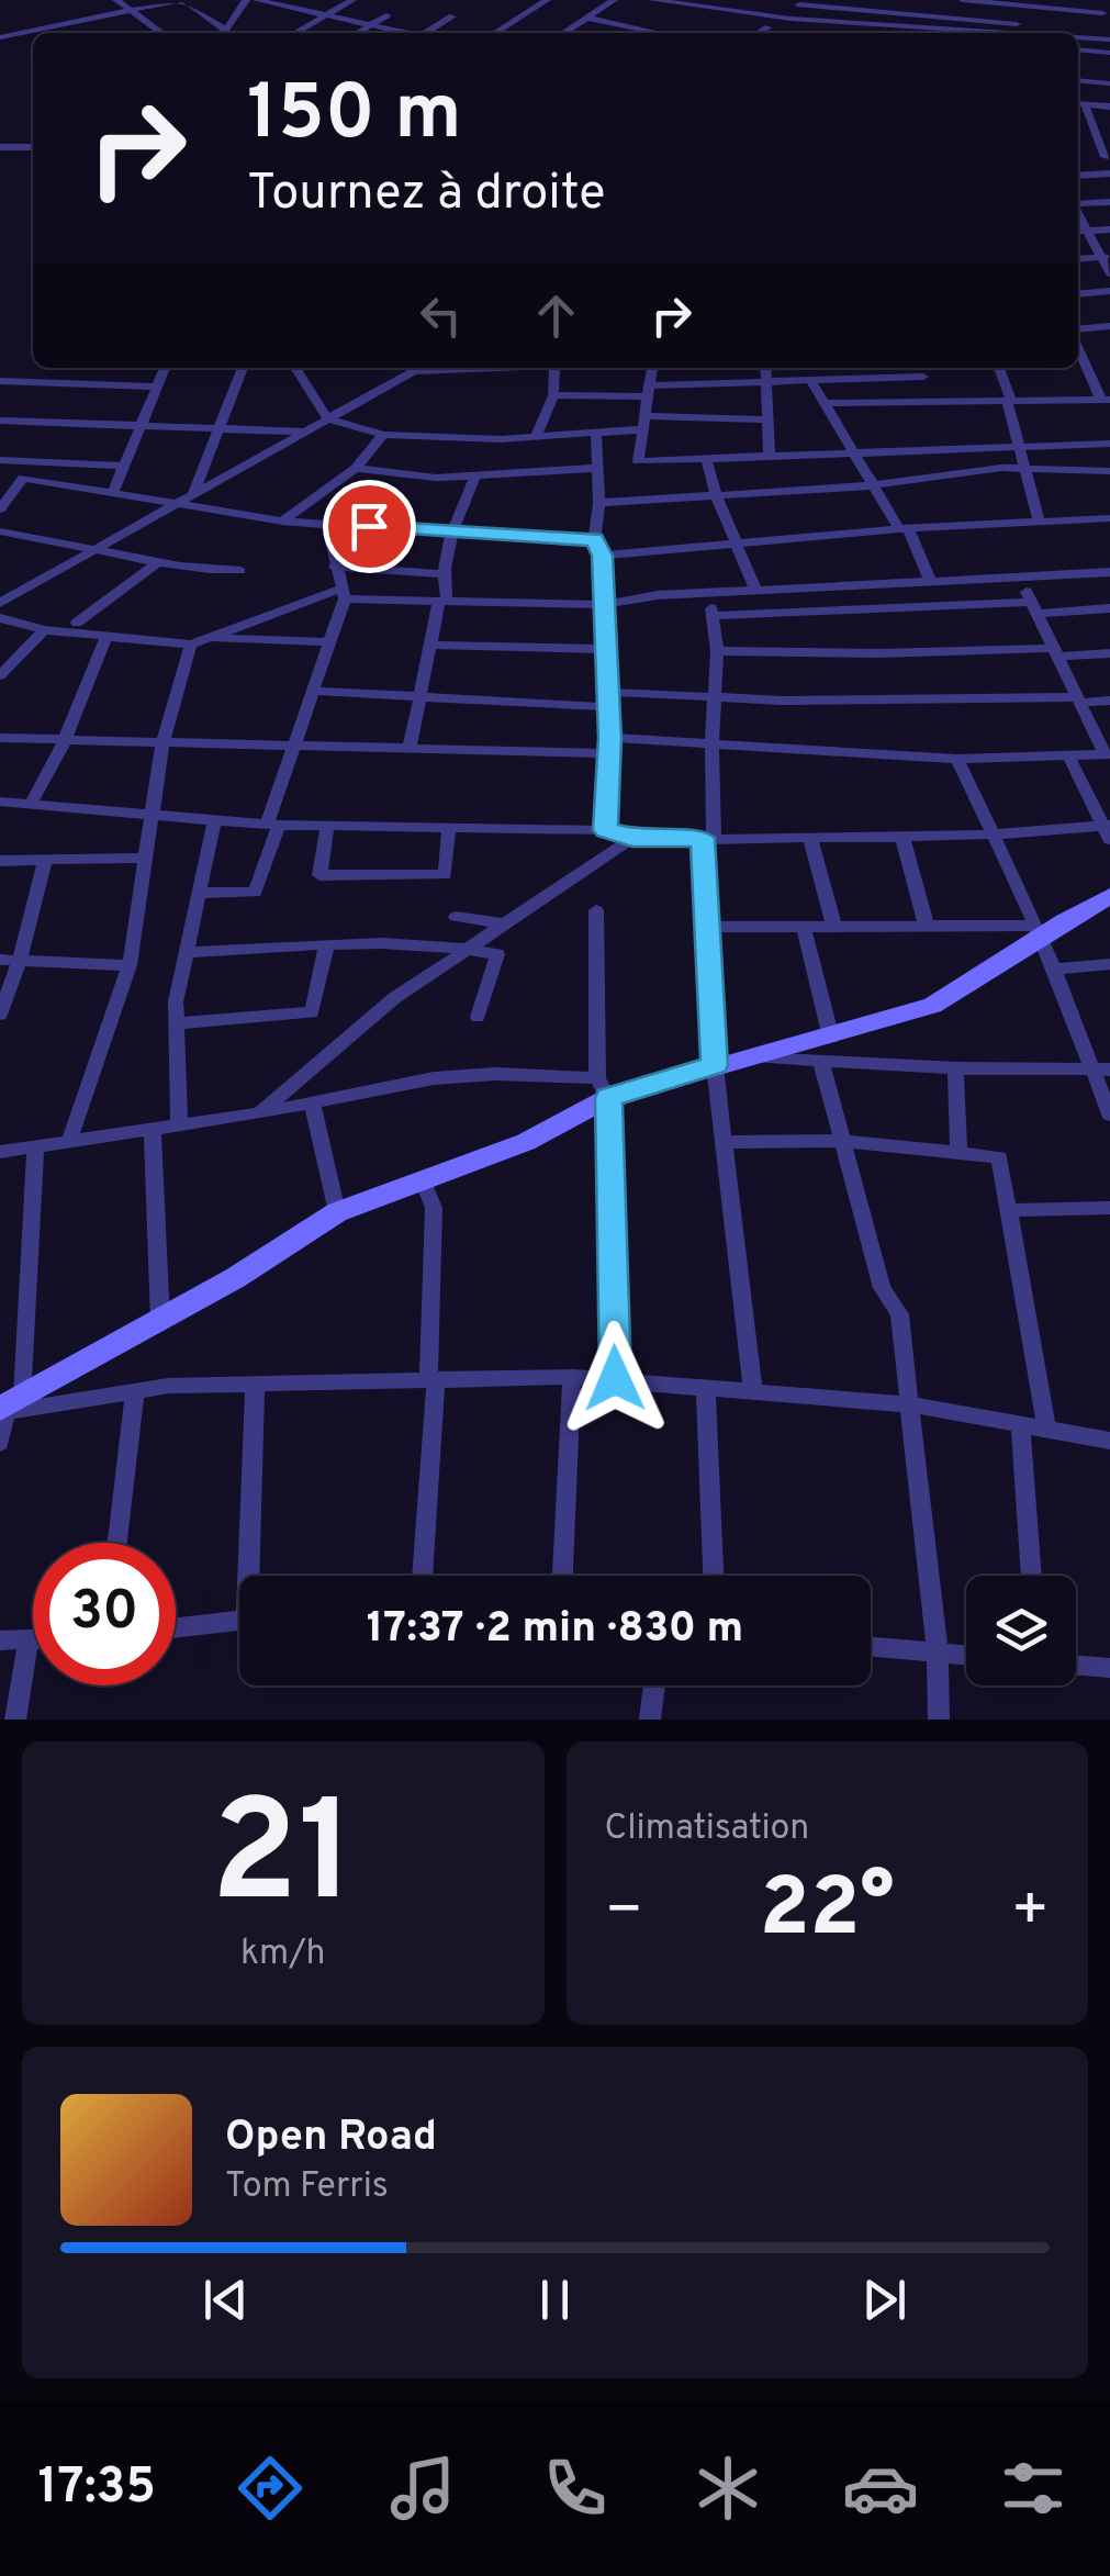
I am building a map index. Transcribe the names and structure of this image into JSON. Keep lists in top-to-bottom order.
{
  "page": {
    "turn": ["150 m", "Tournez à droite"],
    "limit": "30",
    "trip": "17:37 · 2 min · 830 m",
    "tile": [
      ["21", "km/h"],
      "Climatisation"
    ],
    "heat": ["−", "22°", "+"],
    "song": ["Open Road", "Tom Ferris"],
    "tabs": "17:35"
  }
}
